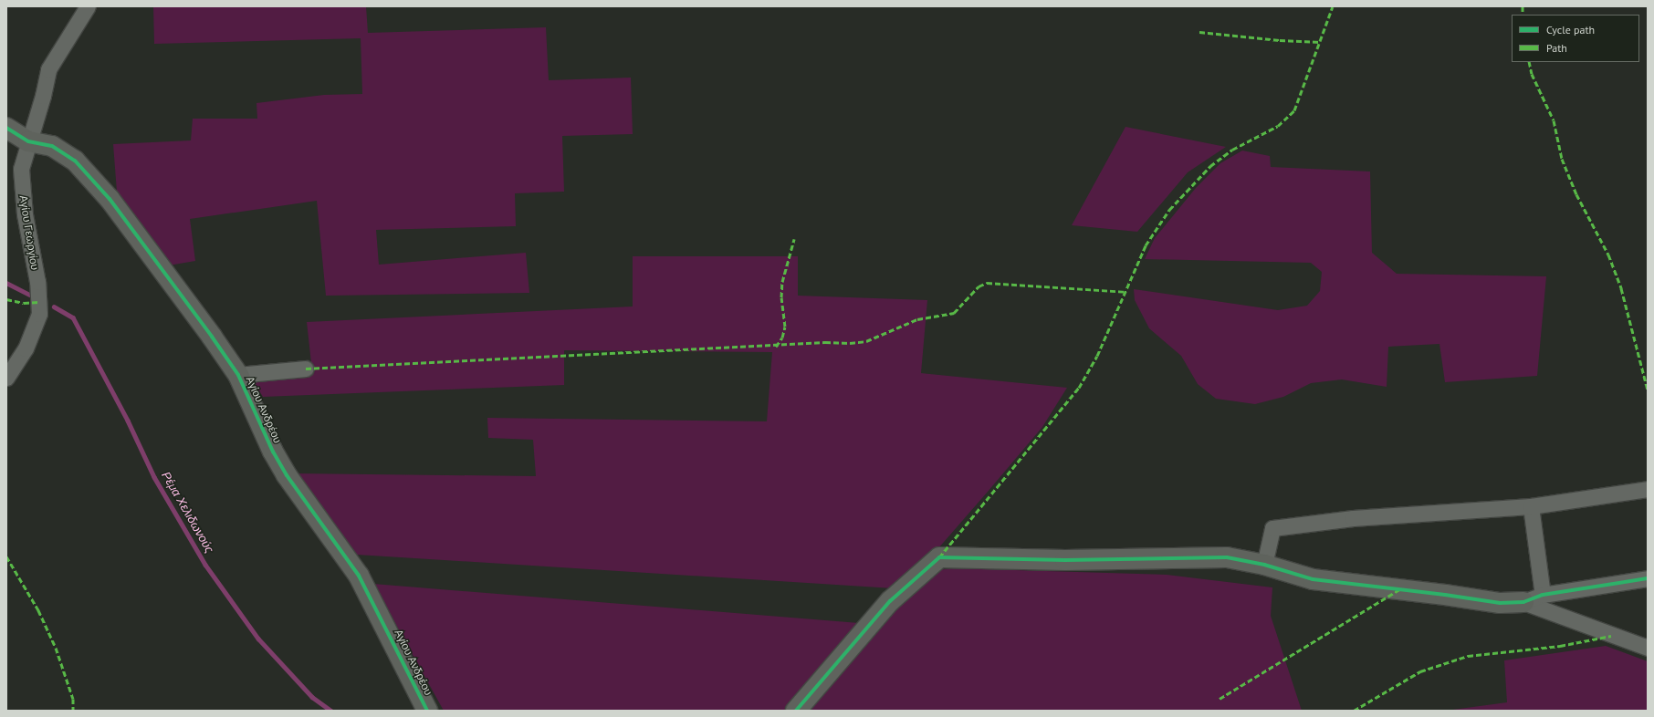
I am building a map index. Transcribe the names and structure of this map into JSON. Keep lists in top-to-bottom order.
{
  "streets": {
    "street": ["Αγίου Γεωργίου", "Αγίου Ανδρέου"]
  },
  "crossings": [
    ["Αγίου Γεωργίου", "Αγίου Ανδρέου"]
  ],
  "water": ["Ρέμα Χελιδωνούς"],
  "legend": ["Cycle path", "Path"]
}
